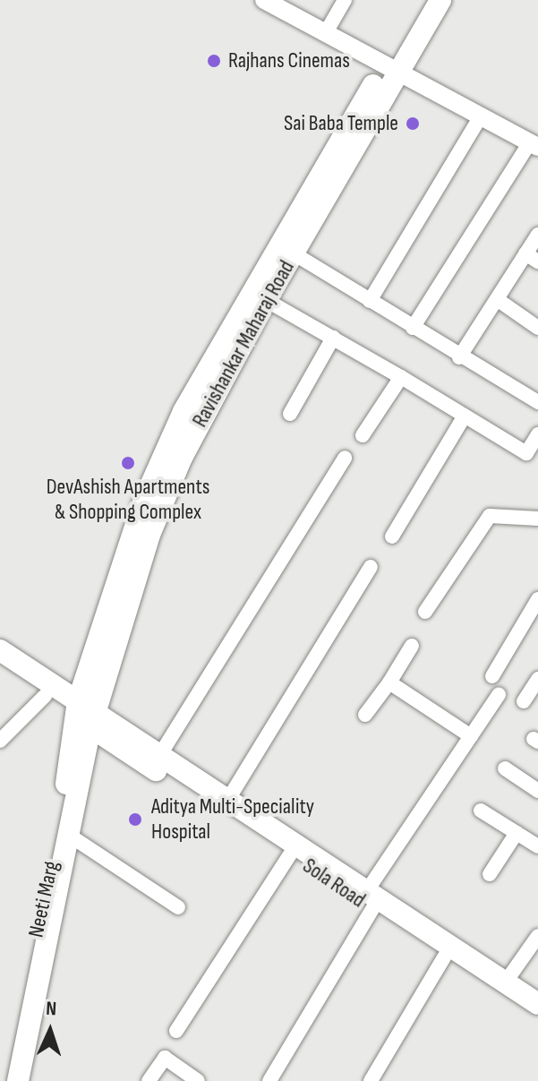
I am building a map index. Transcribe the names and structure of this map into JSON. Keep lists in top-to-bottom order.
{
  "streets": {
    "main road": ["Ravishankar Maharaj Road", "Sola Road", "Neeti Marg"]
  },
  "crossings": [
    ["Ravishankar Maharaj Road", "Sola Road"],
    ["Ravishankar Maharaj Road", "Neeti Marg"],
    ["Sola Road", "Neeti Marg"]
  ],
  "places": [
    "Rajhans Cinemas",
    "Sai Baba Temple",
    "DevAshish Apartments & Shopping Complex",
    "Aditya Multi-Speciality Hospital"
  ],
  "north": "top"
}
